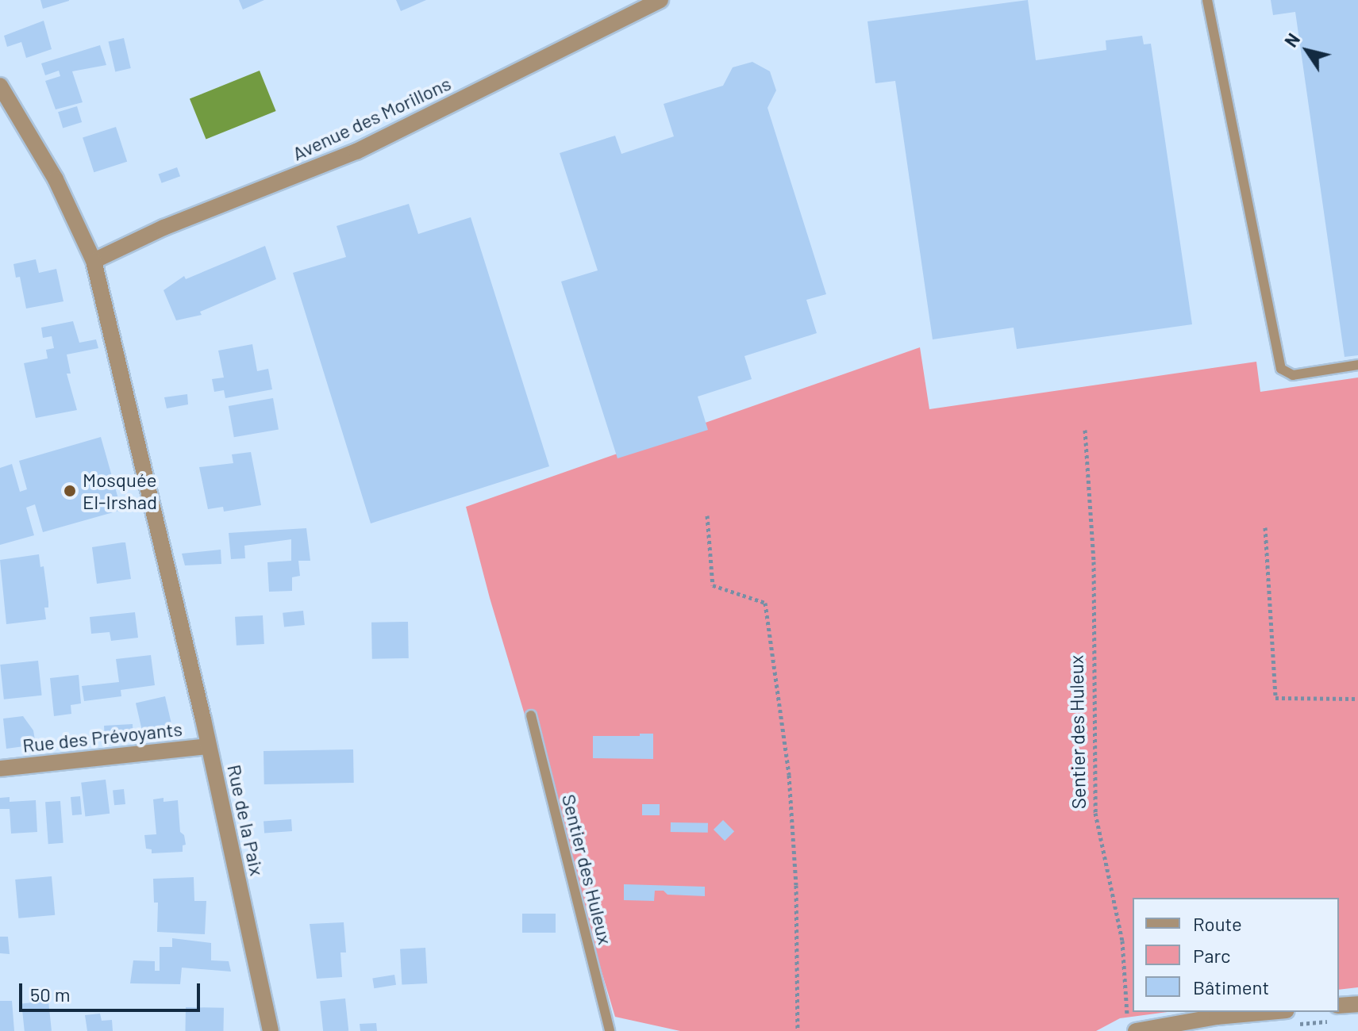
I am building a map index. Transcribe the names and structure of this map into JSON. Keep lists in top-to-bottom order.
{
  "streets": {
    "street": ["Avenue des Morillons", "Rue des Prévoyants", "Rue de la Paix"],
    "lane": ["Sentier des Huleux"]
  },
  "crossings": [
    ["Avenue des Morillons", "Rue de la Paix"],
    ["Rue des Prévoyants", "Rue de la Paix"]
  ],
  "places": ["Mosquée El-Irshad"],
  "legend": ["Route", "Parc", "Bâtiment"],
  "scale_bar": "50 m",
  "north": "top left"
}
